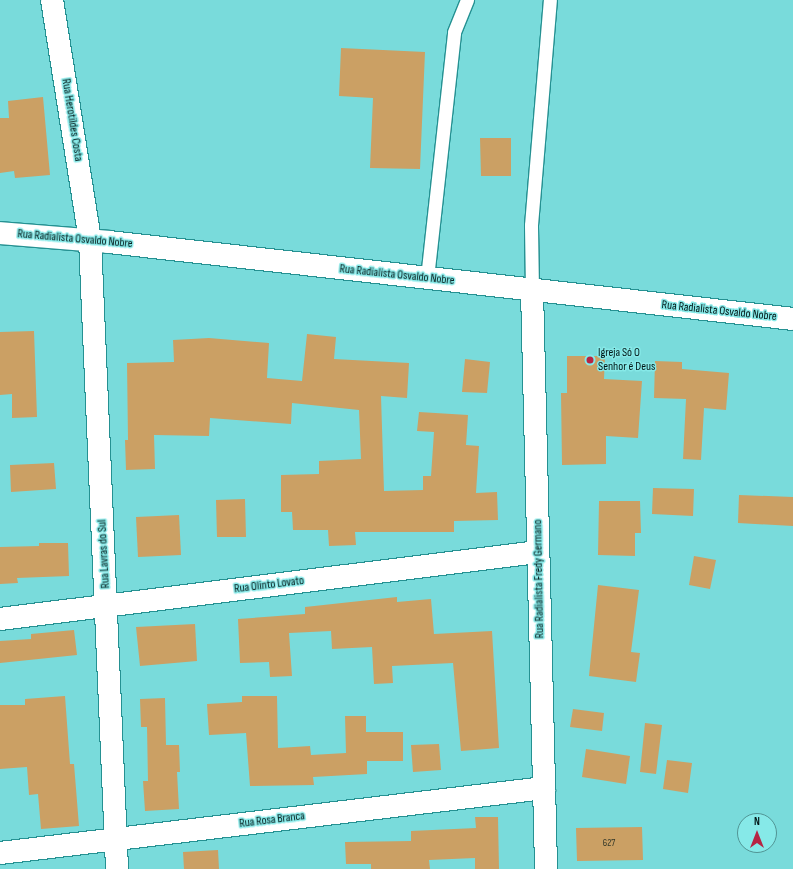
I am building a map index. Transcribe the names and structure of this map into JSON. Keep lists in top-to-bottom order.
{
  "streets": {
    "street": [
      "Rua Herotildes Costa",
      "Rua Radialista Osvaldo Nobre",
      "Rua Lavras do Sul",
      "Rua Radialista Fredy Germano",
      "Rua Olinto Lovato",
      "Rua Rosa Branca"
    ]
  },
  "crossings": [
    ["Rua Herotildes Costa", "Rua Radialista Osvaldo Nobre"],
    ["Rua Herotildes Costa", "Rua Lavras do Sul"],
    ["Rua Radialista Osvaldo Nobre", "Rua Lavras do Sul"],
    ["Rua Radialista Osvaldo Nobre", "Rua Radialista Fredy Germano"],
    ["Rua Lavras do Sul", "Rua Olinto Lovato"],
    ["Rua Lavras do Sul", "Rua Rosa Branca"],
    ["Rua Radialista Fredy Germano", "Rua Olinto Lovato"],
    ["Rua Radialista Fredy Germano", "Rua Rosa Branca"]
  ],
  "places": ["Igreja Só O Senhor é Deus"],
  "house_numbers": ["627"],
  "north": "top"
}
